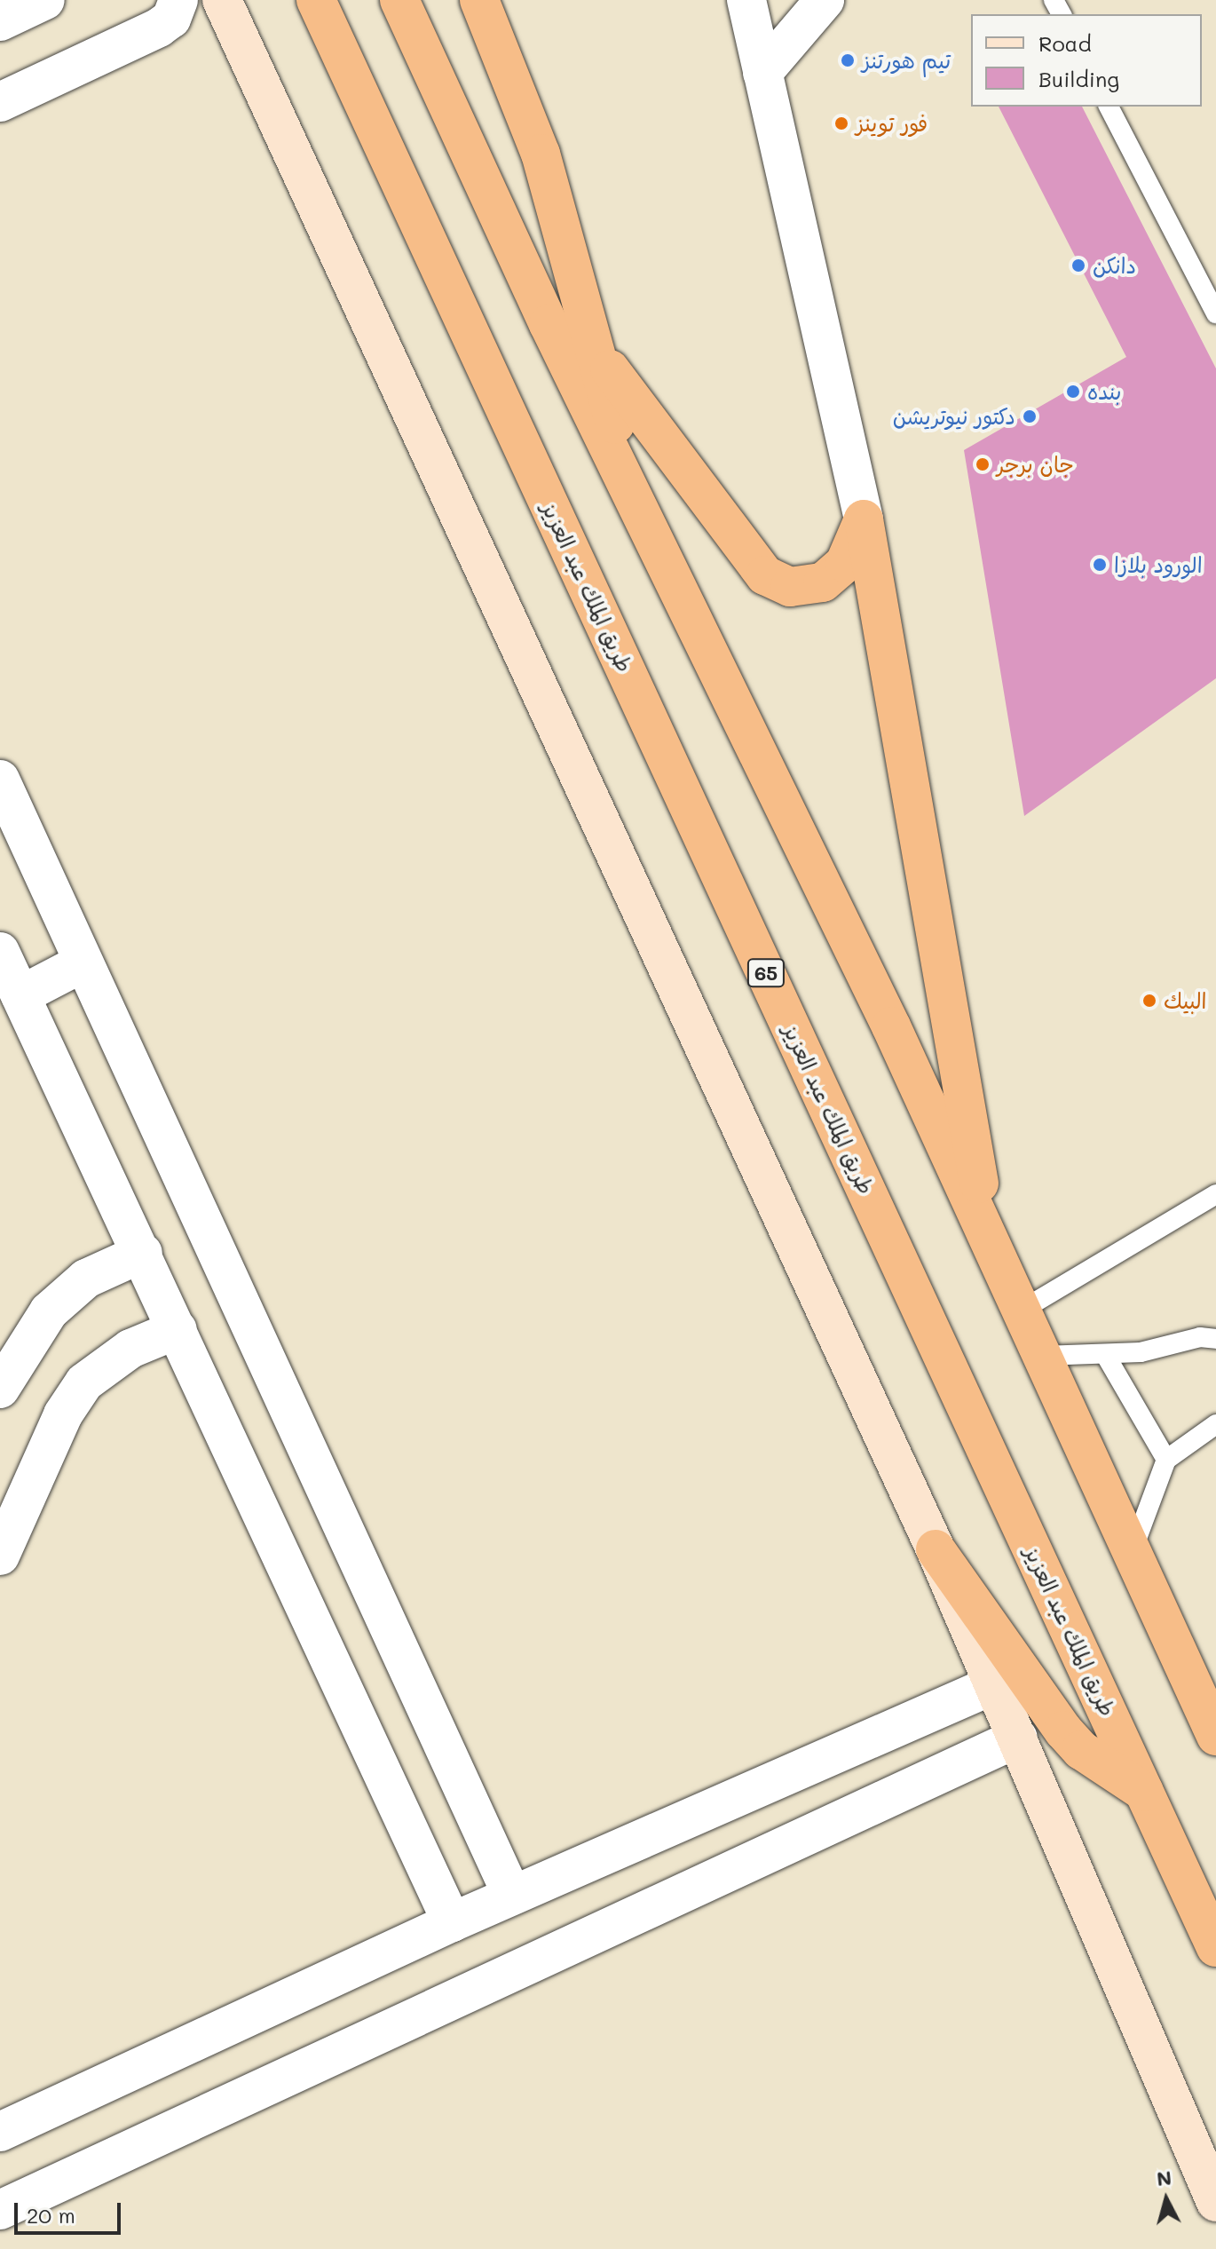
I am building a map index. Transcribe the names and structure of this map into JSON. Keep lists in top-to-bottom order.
{
  "streets": {
    "highway": ["طريق الملك عبد العزيز", "65"]
  },
  "places": [
    "تيم هورتنز",
    "فور توينز",
    "دانكن",
    "بنده",
    "دكتور نيوتريشن",
    "جان برجر",
    "الورود بلازا",
    "البيك"
  ],
  "legend": ["Road", "Building"],
  "scale_bar": "20 m",
  "north": "top"
}
